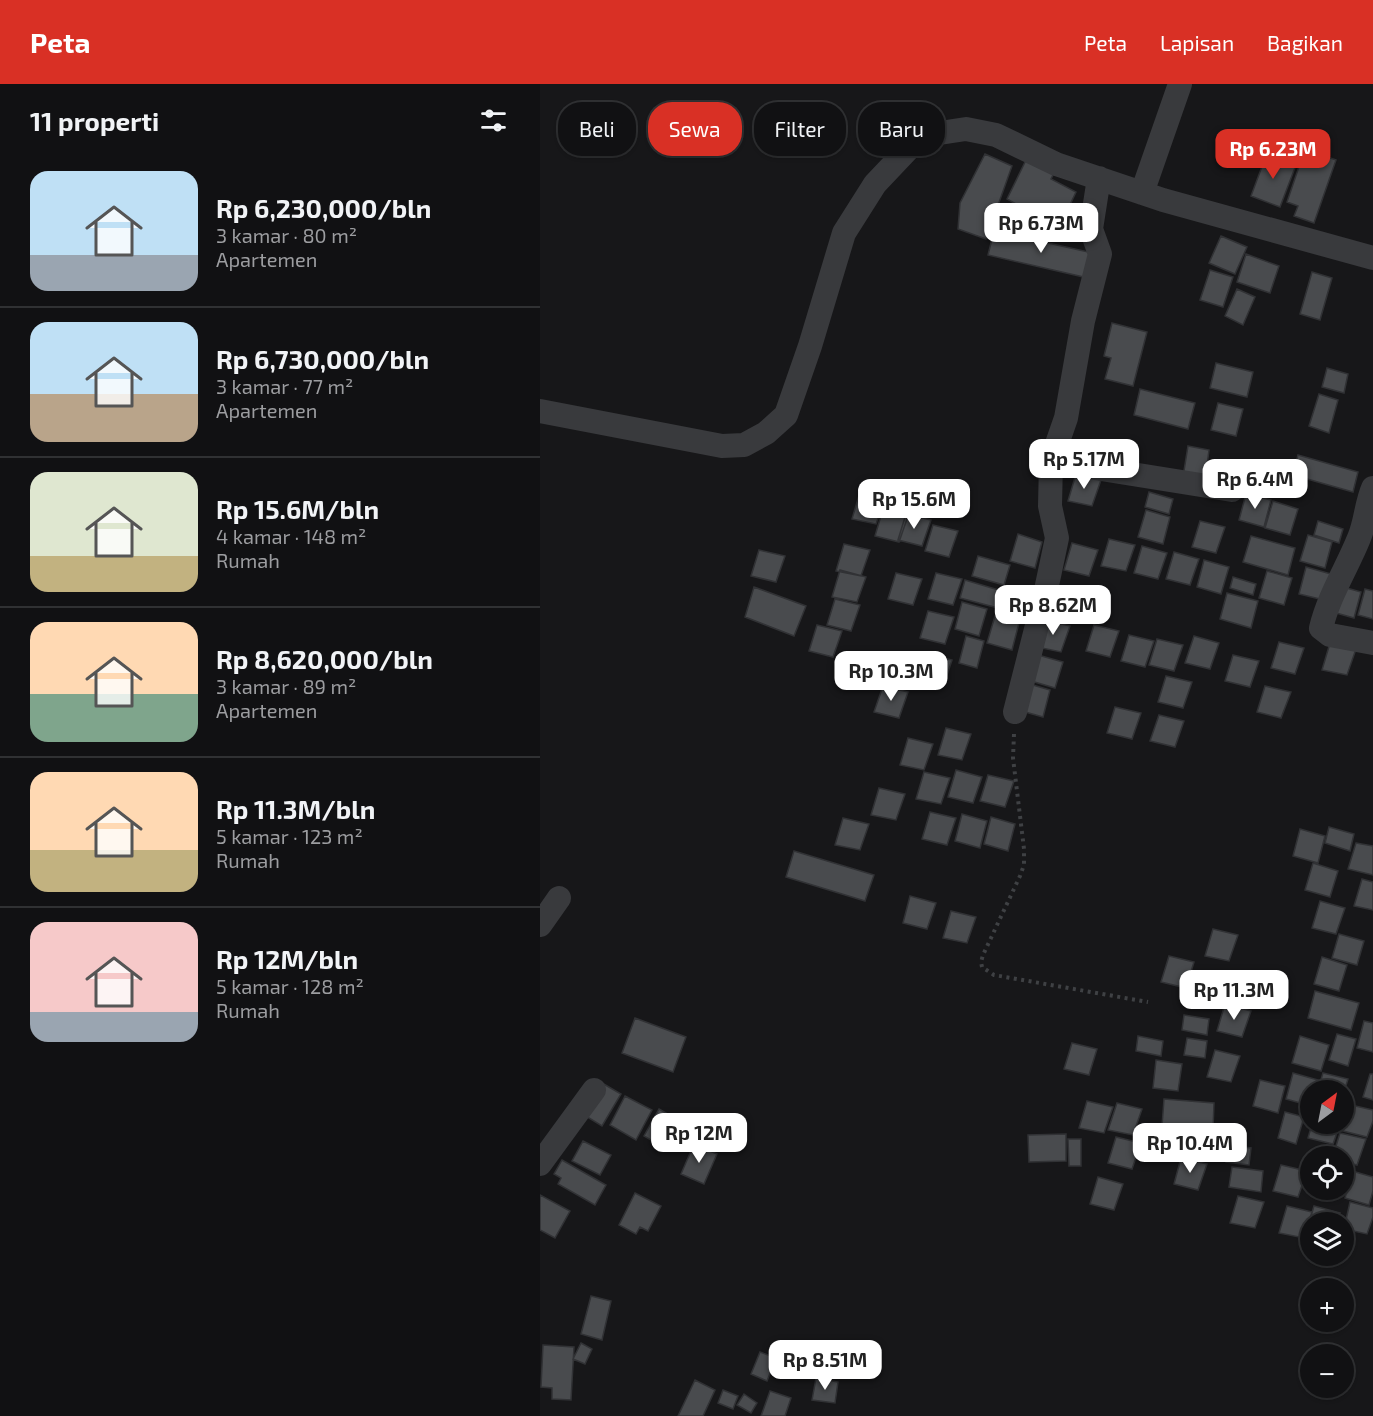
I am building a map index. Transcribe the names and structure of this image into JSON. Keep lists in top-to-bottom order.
{
  "north": "top right",
  "page": {
    "header": "Peta",
    "nav": ["Peta", "Lapisan", "Bagikan"],
    "heading": "11 properti",
    "chip": [
      "Beli",
      "Sewa",
      "Filter",
      "Baru"
    ],
    "price": [
      "Rp 6.23M",
      "Rp 6.73M",
      "Rp 5.17M",
      "Rp 6.4M",
      "Rp 15.6M",
      "Rp 8.62M",
      "Rp 10.3M",
      "Rp 11.3M",
      "Rp 12M",
      "Rp 10.4M",
      "Rp 8.51M"
    ],
    "list": [
      {
        "name": "Rp 6,230,000/bln",
        "note": "3 kamar · 80 m² · Apartemen"
      },
      {
        "name": "Rp 6,730,000/bln",
        "note": "3 kamar · 77 m² · Apartemen"
      },
      {
        "name": "Rp 15.6M/bln",
        "note": "4 kamar · 148 m² · Rumah"
      },
      {
        "name": "Rp 8,620,000/bln",
        "note": "3 kamar · 89 m² · Apartemen"
      },
      {
        "name": "Rp 11.3M/bln",
        "note": "5 kamar · 123 m² · Rumah"
      },
      {
        "name": "Rp 12M/bln",
        "note": "5 kamar · 128 m² · Rumah"
      }
    ],
    "map_buttons": ["+", "−"]
  }
}
